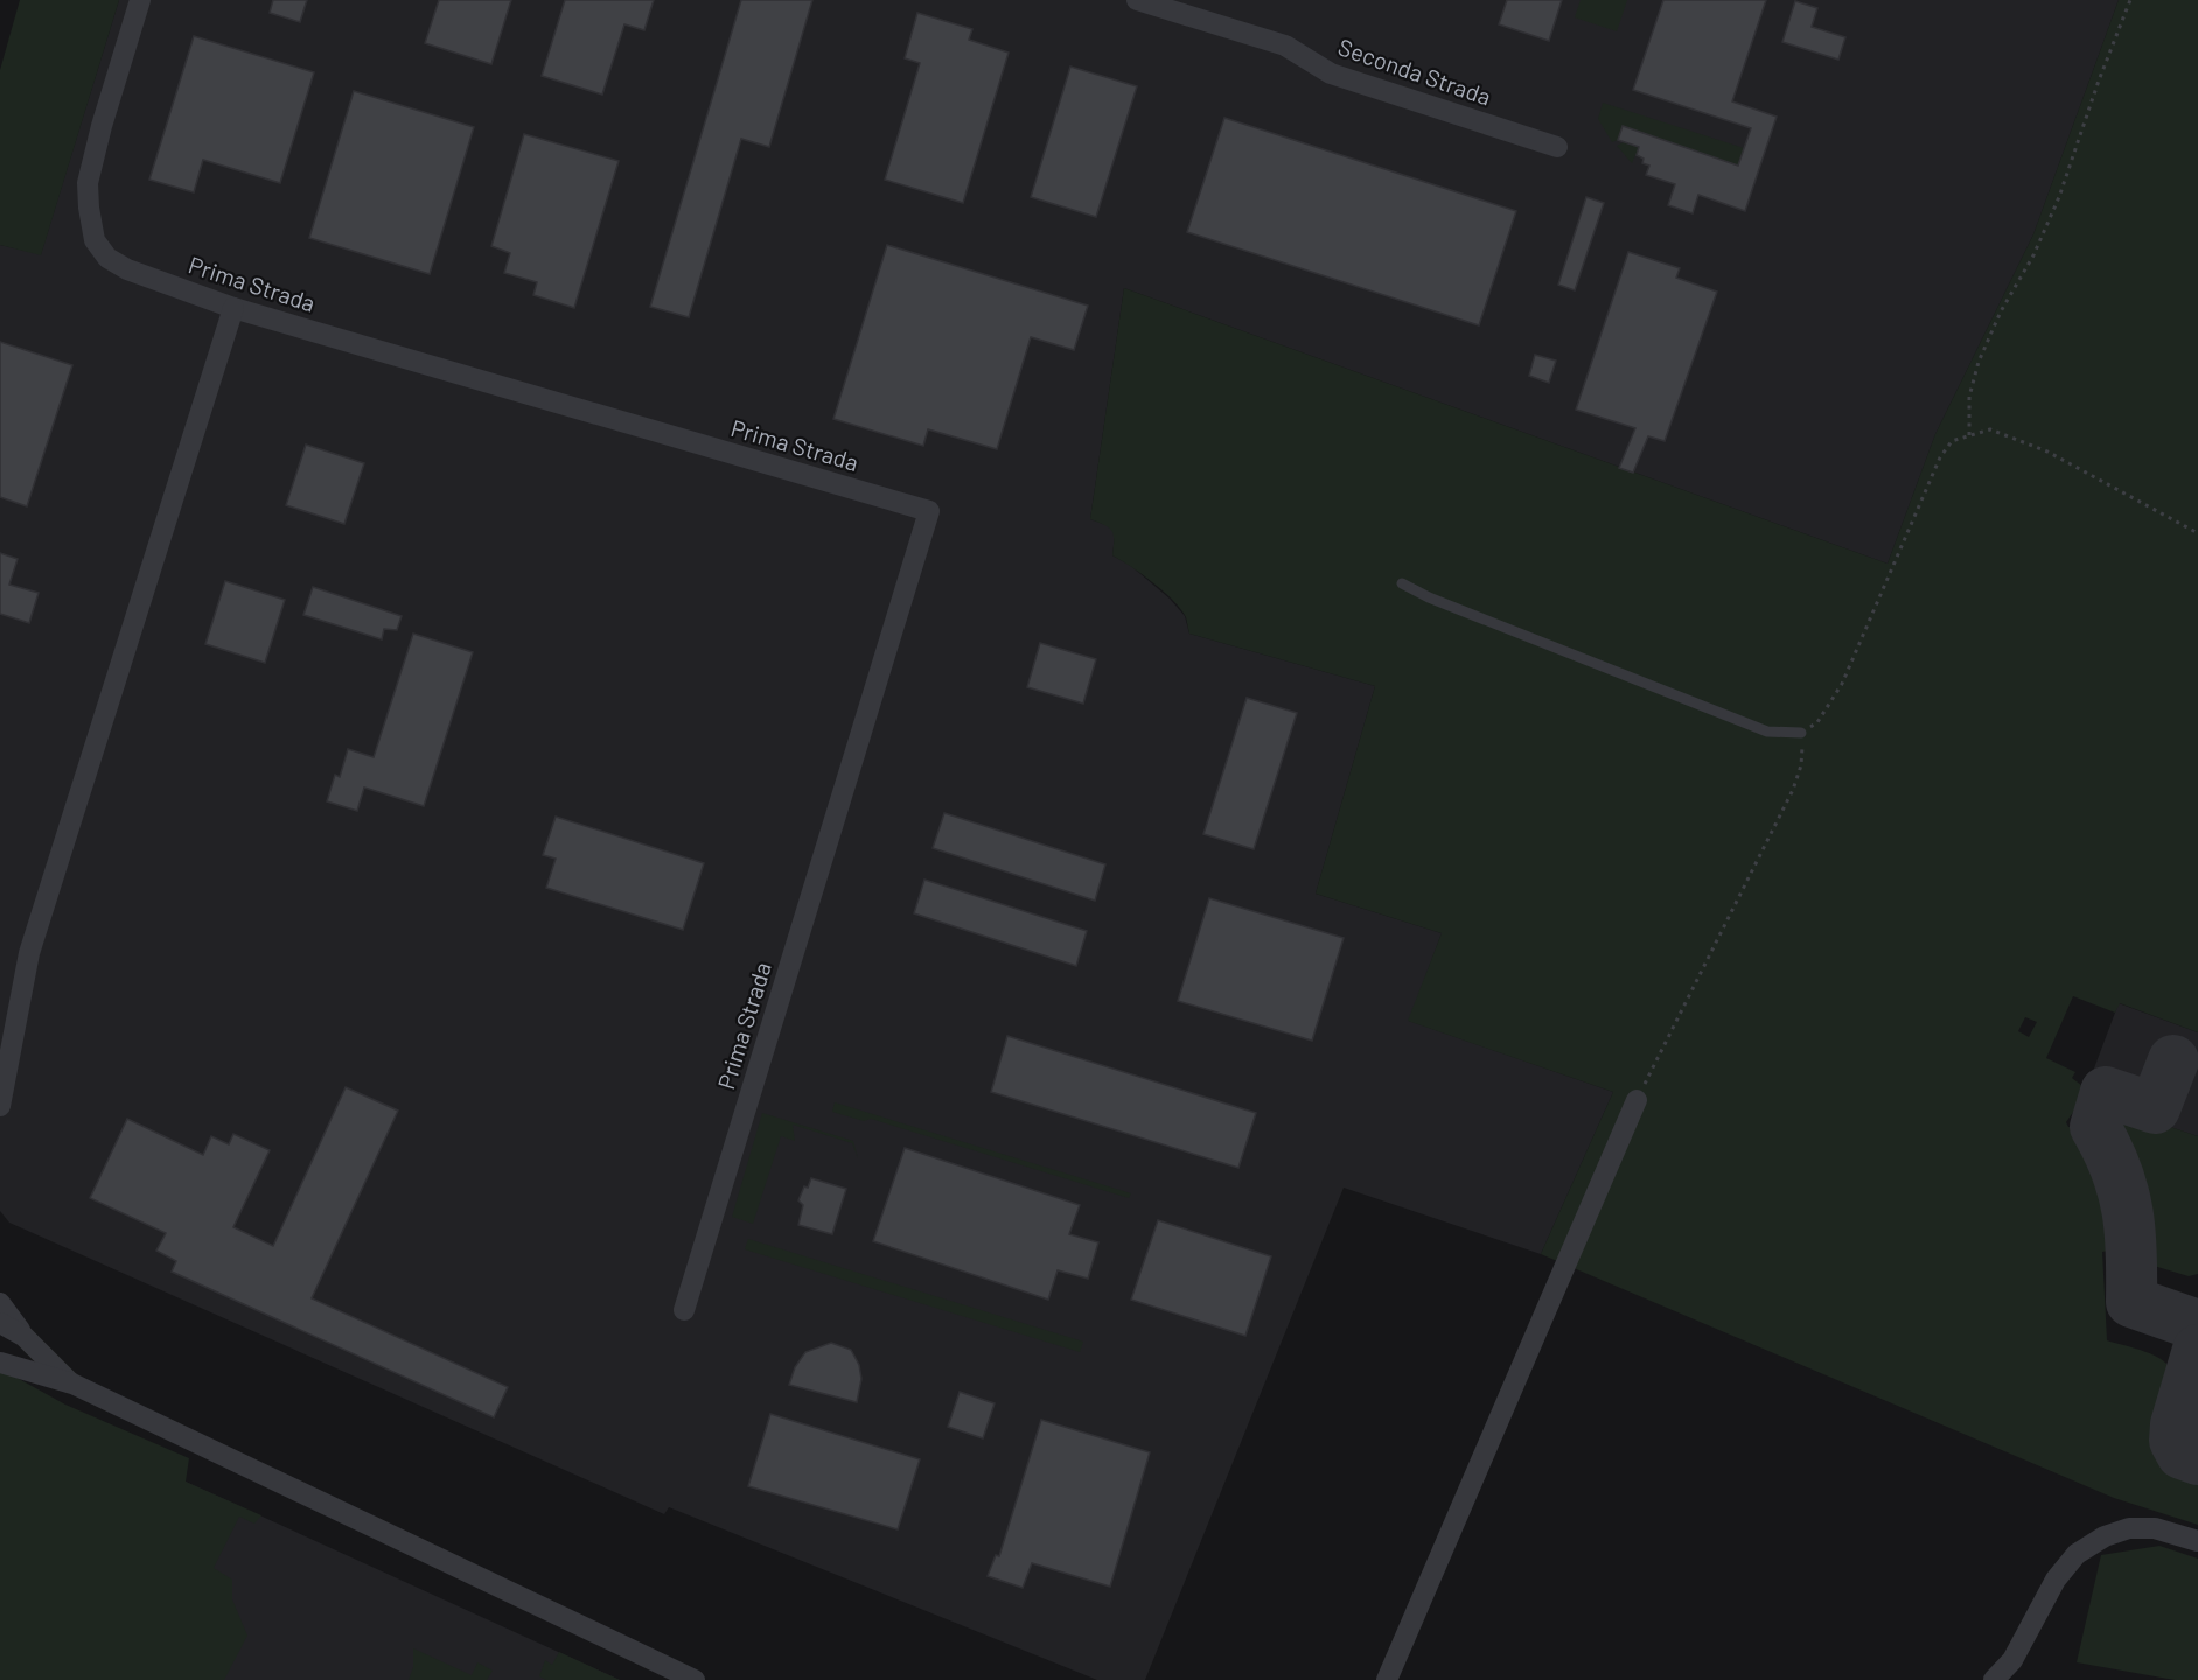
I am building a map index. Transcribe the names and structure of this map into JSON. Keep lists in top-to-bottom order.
{
  "streets": {
    "street": ["Seconda Strada", "Prima Strada"]
  }
}
